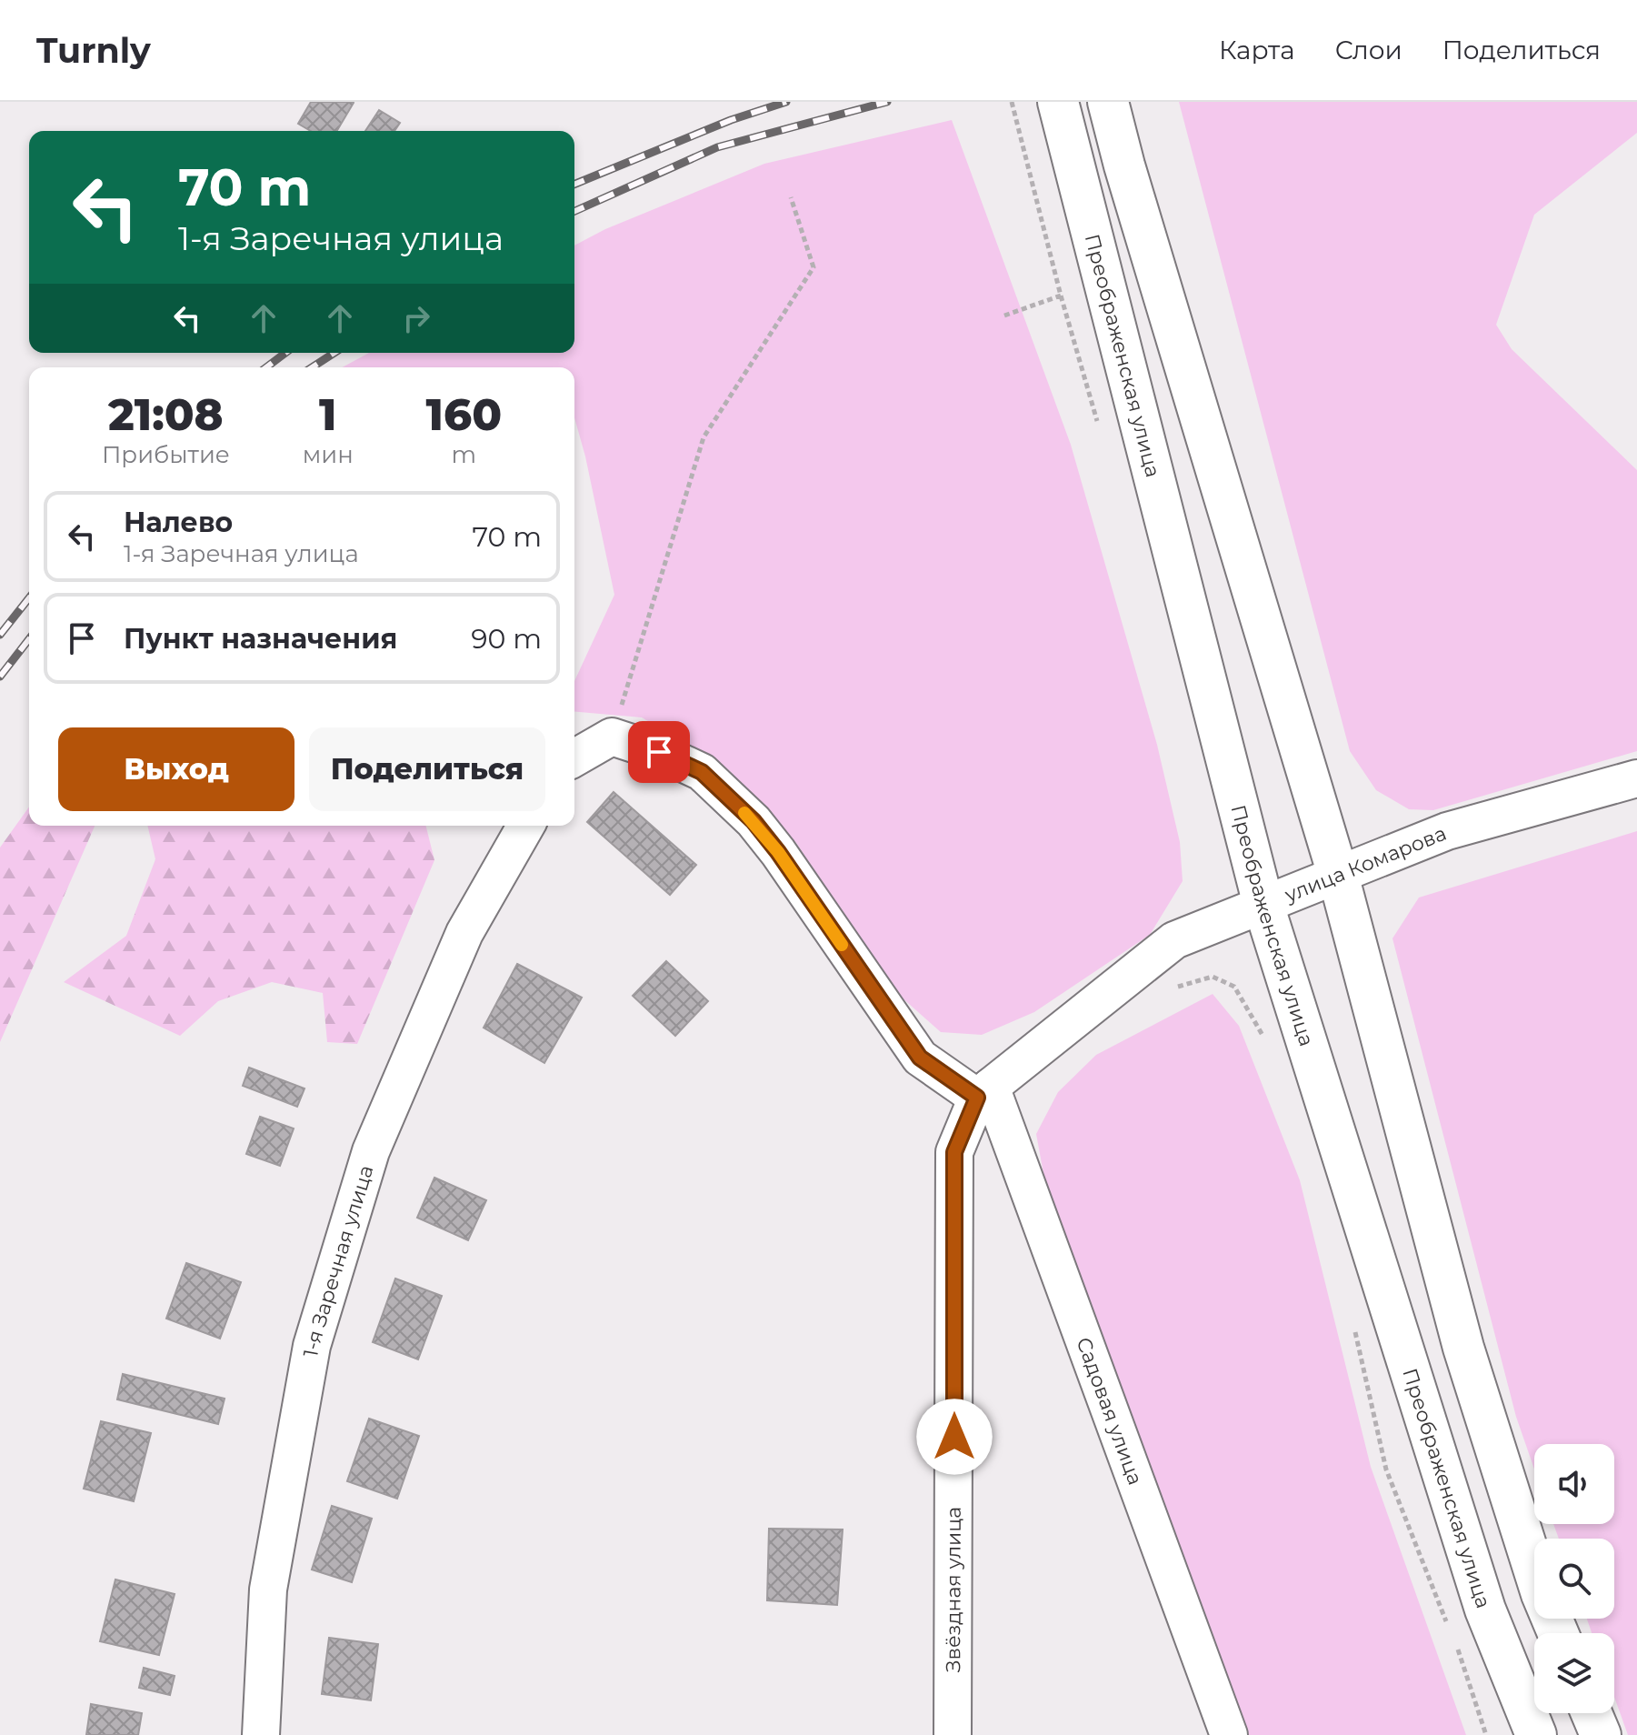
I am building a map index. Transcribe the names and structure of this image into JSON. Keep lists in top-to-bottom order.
{
  "streets": {
    "main road": ["Преображенская улица"],
    "street": [
      "улица Комарова",
      "1-я Заречная улица",
      "Садовая улица",
      "Звёздная улица"
    ]
  },
  "crossings": [
    ["Преображенская улица", "улица Комарова"],
    ["улица Комарова", "Садовая улица"],
    ["улица Комарова", "Звёздная улица"],
    ["Садовая улица", "Звёздная улица"]
  ],
  "page": {
    "header": "Turnly",
    "nav": ["Карта", "Слои", "Поделиться"],
    "turn": ["70 m", "1-я Заречная улица"],
    "eta": [
      "21:08",
      "Прибытие",
      "1",
      "мин",
      "160",
      "m"
    ],
    "list": [
      {
        "name": "Налево",
        "note": "1-я Заречная улица",
        "value": "70 m"
      },
      {
        "name": "Пункт назначения",
        "value": "90 m"
      }
    ],
    "buttons": ["Выход", "Поделиться"]
  }
}
